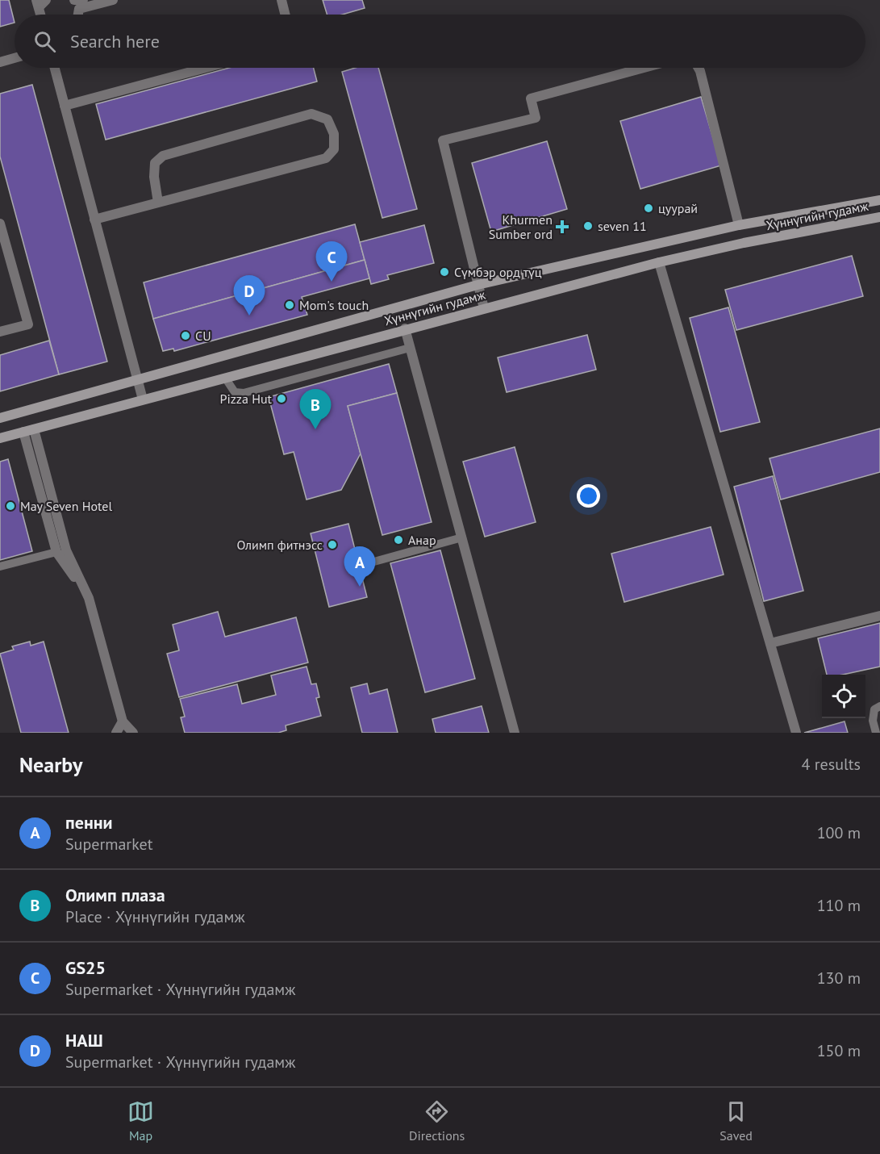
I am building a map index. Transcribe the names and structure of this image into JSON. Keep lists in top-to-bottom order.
{
  "streets": {
    "main road": ["Хүннүгийн гудамж"]
  },
  "places": {
    "other": [
      "цуурай",
      "seven 11",
      "Сүмбэр орд түц",
      "Mom's touch",
      "CU",
      "Pizza Hut",
      "May Seven Hotel",
      "Анар",
      "Олимп фитнэсс"
    ],
    "health": ["Khurmen Sumber ord"]
  },
  "page": {
    "search": "Search here",
    "pins": [
      "C",
      "D",
      "B",
      "A"
    ],
    "heading": ["Nearby", "4 results"],
    "list": [
      {
        "mark": "A",
        "name": "пенни",
        "note": "Supermarket",
        "value": "100 m"
      },
      {
        "mark": "B",
        "name": "Олимп плаза",
        "note": "Place · Хүннүгийн гудамж",
        "value": "110 m"
      },
      {
        "mark": "C",
        "name": "GS25",
        "note": "Supermarket · Хүннүгийн гудамж",
        "value": "130 m"
      },
      {
        "mark": "D",
        "name": "НАШ",
        "note": "Supermarket · Хүннүгийн гудамж",
        "value": "150 m"
      }
    ],
    "nav": ["Map", "Directions", "Saved"]
  }
}
